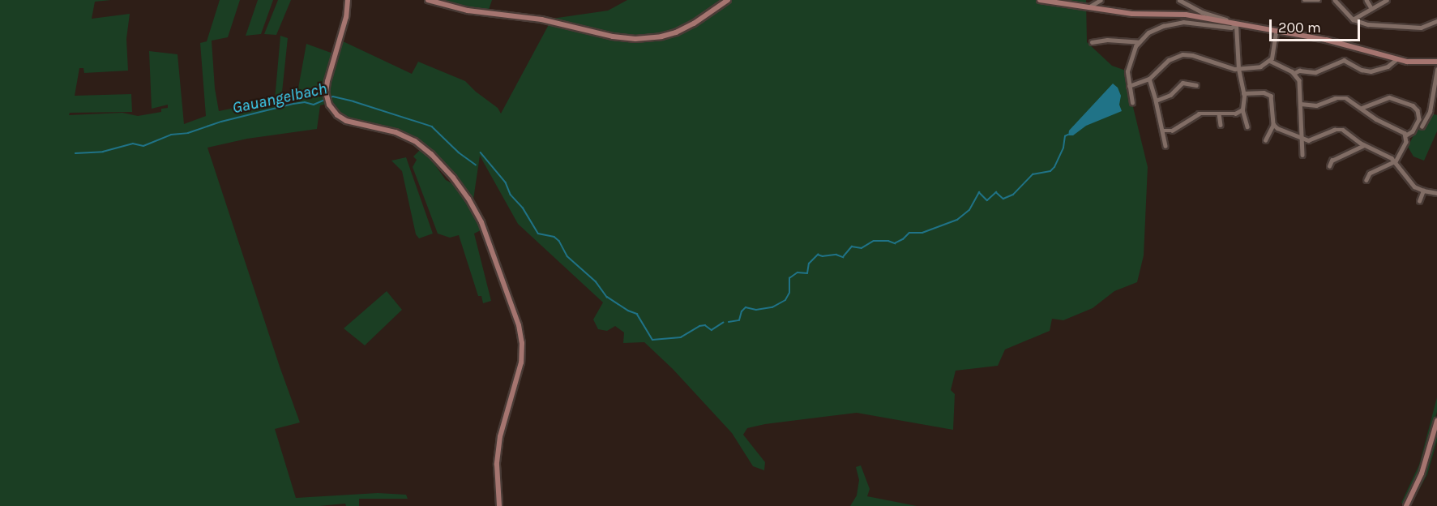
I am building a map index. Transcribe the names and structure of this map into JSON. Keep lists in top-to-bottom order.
{
  "water": ["Gauangelbach"],
  "scale_bar": "200 m"
}
